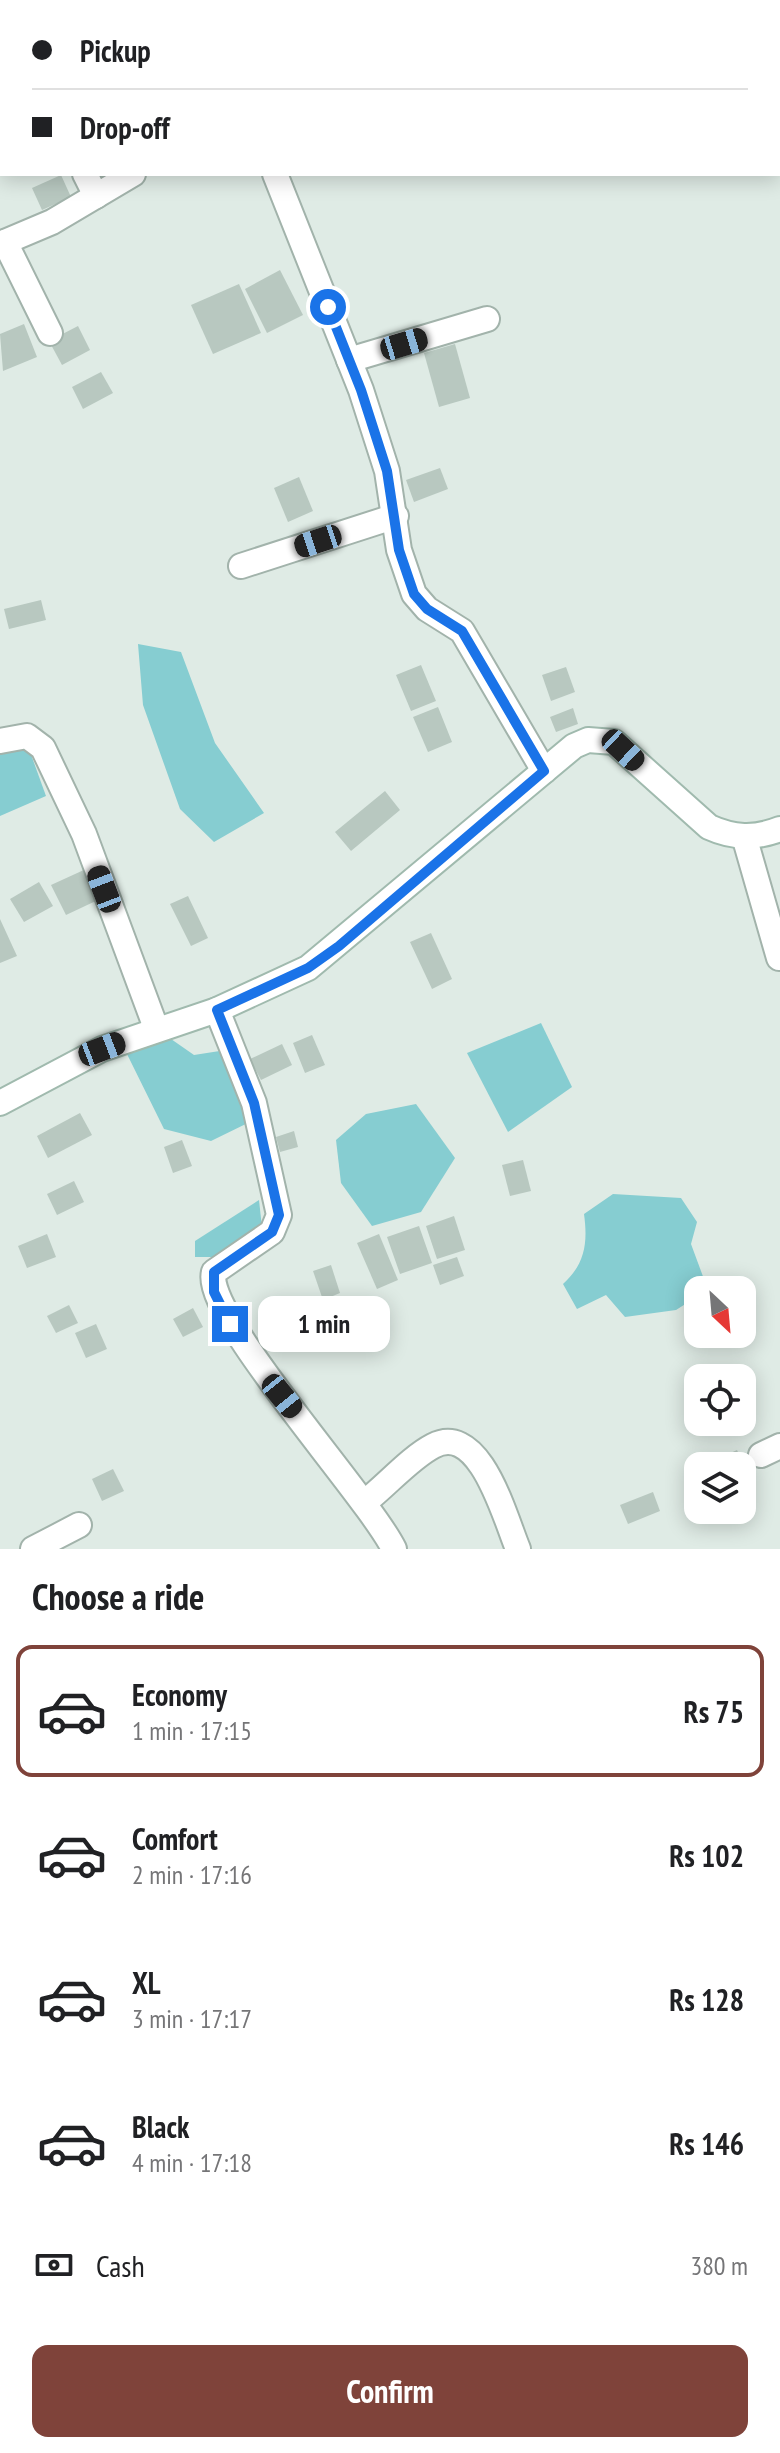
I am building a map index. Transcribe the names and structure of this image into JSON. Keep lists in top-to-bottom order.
{
  "north": "bottom right",
  "page": {
    "banner": ["Pickup", "Drop-off"],
    "bubble": "1 min",
    "heading": "Choose a ride",
    "list": [
      {
        "name": "Economy",
        "note": "1 min · 17:15",
        "value": "Rs 75"
      },
      {
        "name": "Comfort",
        "note": "2 min · 17:16",
        "value": "Rs 102"
      },
      {
        "name": "XL",
        "note": "3 min · 17:17",
        "value": "Rs 128"
      },
      {
        "name": "Black",
        "note": "4 min · 17:18",
        "value": "Rs 146"
      }
    ],
    "pay": ["Cash", "380 m"],
    "buttons": "Confirm"
  }
}
